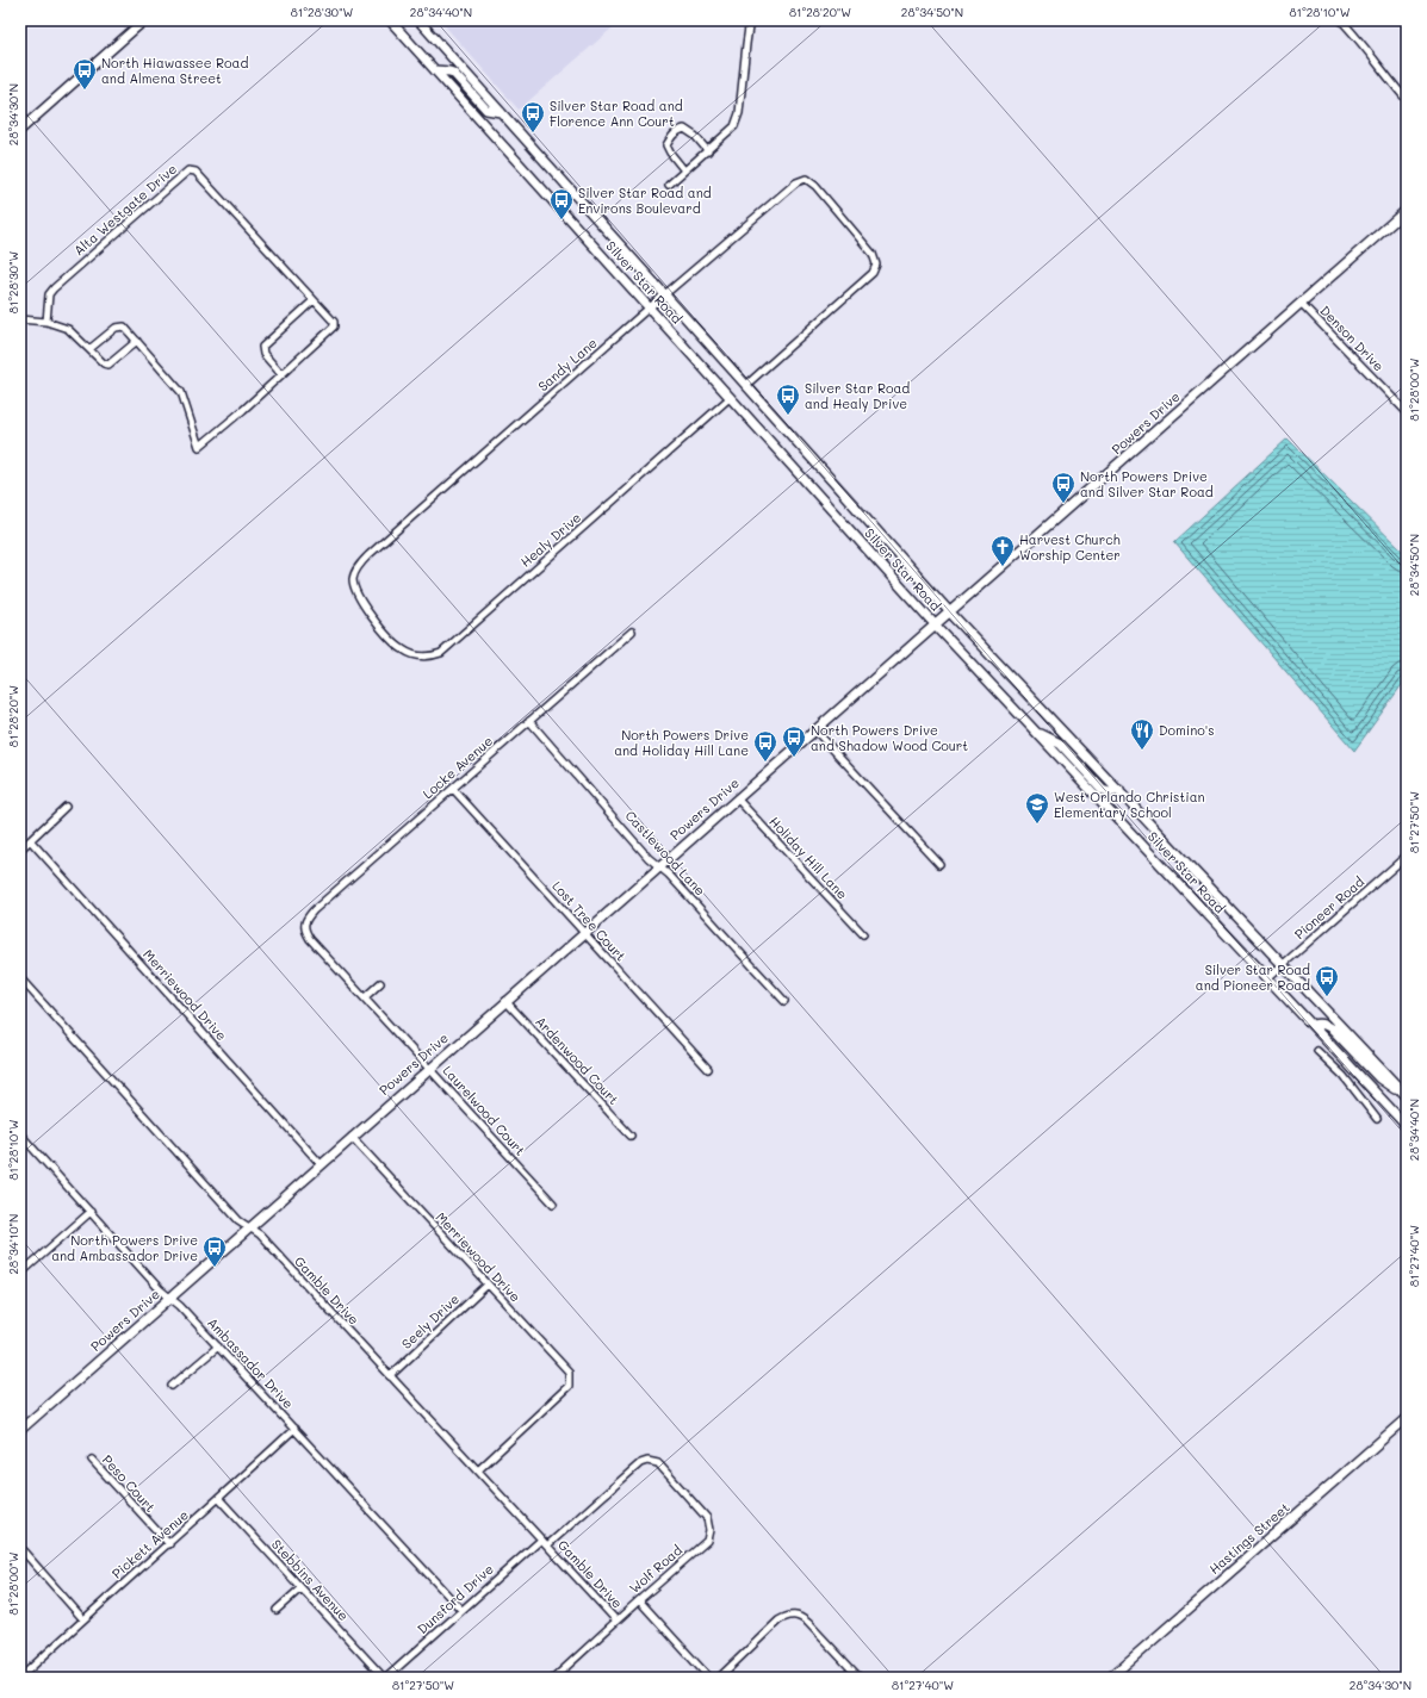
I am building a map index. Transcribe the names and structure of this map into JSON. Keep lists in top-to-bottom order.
{
  "streets": {
    "main road": ["Silver Star Road", "Powers Drive", "Hastings Street"],
    "street": [
      "Alta Westgate Drive",
      "Denson Drive",
      "Sandy Lane",
      "Healy Drive",
      "Locke Avenue",
      "Castlewood Lane",
      "Holiday Hill Lane",
      "Pioneer Road",
      "Lost Tree Court",
      "Merriewood Drive",
      "Ardenwood Court",
      "Laurelwood Court",
      "Gamble Drive",
      "Seely Drive",
      "Ambassador Drive",
      "Peso Court",
      "Pickett Avenue",
      "Wolf Road",
      "Stebbins Avenue",
      "Dunsford Drive"
    ]
  },
  "crossings": [
    ["Silver Star Road", "Sandy Lane"],
    ["Silver Star Road", "Powers Drive"],
    ["Silver Star Road", "Healy Drive"],
    ["Silver Star Road", "Pioneer Road"],
    ["Denson Drive", "Powers Drive"],
    ["Sandy Lane", "Healy Drive"],
    ["Powers Drive", "Castlewood Lane"],
    ["Powers Drive", "Holiday Hill Lane"],
    ["Powers Drive", "Lost Tree Court"],
    ["Powers Drive", "Merriewood Drive"],
    ["Powers Drive", "Ardenwood Court"],
    ["Powers Drive", "Laurelwood Court"],
    ["Powers Drive", "Gamble Drive"],
    ["Powers Drive", "Ambassador Drive"],
    ["Locke Avenue", "Castlewood Lane"],
    ["Locke Avenue", "Lost Tree Court"],
    ["Locke Avenue", "Laurelwood Court"],
    ["Merriewood Drive", "Gamble Drive"],
    ["Merriewood Drive", "Seely Drive"],
    ["Gamble Drive", "Seely Drive"],
    ["Gamble Drive", "Wolf Road"],
    ["Gamble Drive", "Dunsford Drive"],
    ["Ambassador Drive", "Pickett Avenue"],
    ["Ambassador Drive", "Dunsford Drive"],
    ["Peso Court", "Pickett Avenue"],
    ["Pickett Avenue", "Stebbins Avenue"],
    ["Stebbins Avenue", "Dunsford Drive"]
  ],
  "places": {
    "bus stop": [
      "North Hiawassee Road and Almena Street",
      "Silver Star Road and Florence Ann Court",
      "Silver Star Road and Environs Boulevard",
      "Silver Star Road and Healy Drive",
      "North Powers Drive and Silver Star Road",
      "North Powers Drive and Shadow Wood Court",
      "North Powers Drive and Holiday Hill Lane",
      "Silver Star Road and Pioneer Road",
      "North Powers Drive and Ambassador Drive"
    ],
    "church": ["Harvest Church Worship Center"],
    "restaurant": ["Domino's"],
    "school or university": ["West Orlando Christian Elementary School"]
  },
  "coordinates": [
    "81°28'30\"W",
    "28°34'40\"N",
    "81°28'20\"W",
    "28°34'50\"N",
    "81°28'10\"W",
    "28°34'30\"N",
    "81°28'00\"W",
    "81°27'50\"W",
    "28°34'10\"N",
    "81°27'40\"W"
  ]
}
